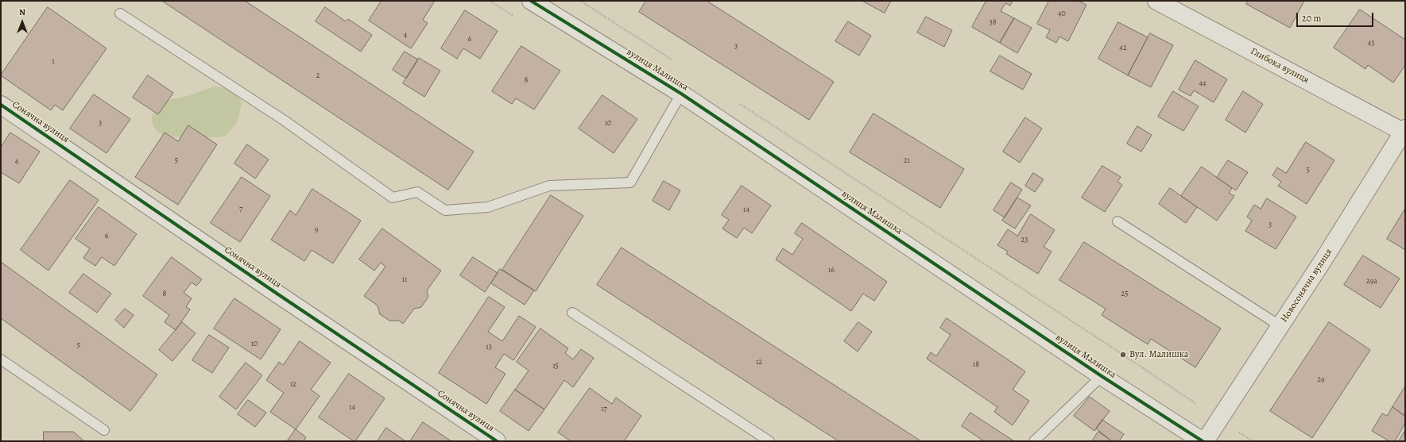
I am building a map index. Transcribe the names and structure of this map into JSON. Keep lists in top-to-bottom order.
{
  "streets": {
    "street": [
      "Глибока вулиця",
      "вулиця Малишка",
      "Сонячна вулиця",
      "Новосонячна вулиця"
    ]
  },
  "crossings": [
    ["Глибока вулиця", "Новосонячна вулиця"],
    ["вулиця Малишка", "Новосонячна вулиця"]
  ],
  "places": ["Вул. Малишка"],
  "house_numbers": [
    "40",
    "38",
    "4",
    "6",
    "43",
    "3",
    "42",
    "1",
    "2",
    "8",
    "44",
    "3",
    "10",
    "5",
    "21",
    "4",
    "5",
    "7",
    "14",
    "3",
    "9",
    "6",
    "23",
    "16",
    "11",
    "29а",
    "8",
    "25",
    "10",
    "5",
    "13",
    "12",
    "18",
    "15",
    "29",
    "12",
    "14",
    "17"
  ],
  "scale_bar": "20 m",
  "north": "top"
}
